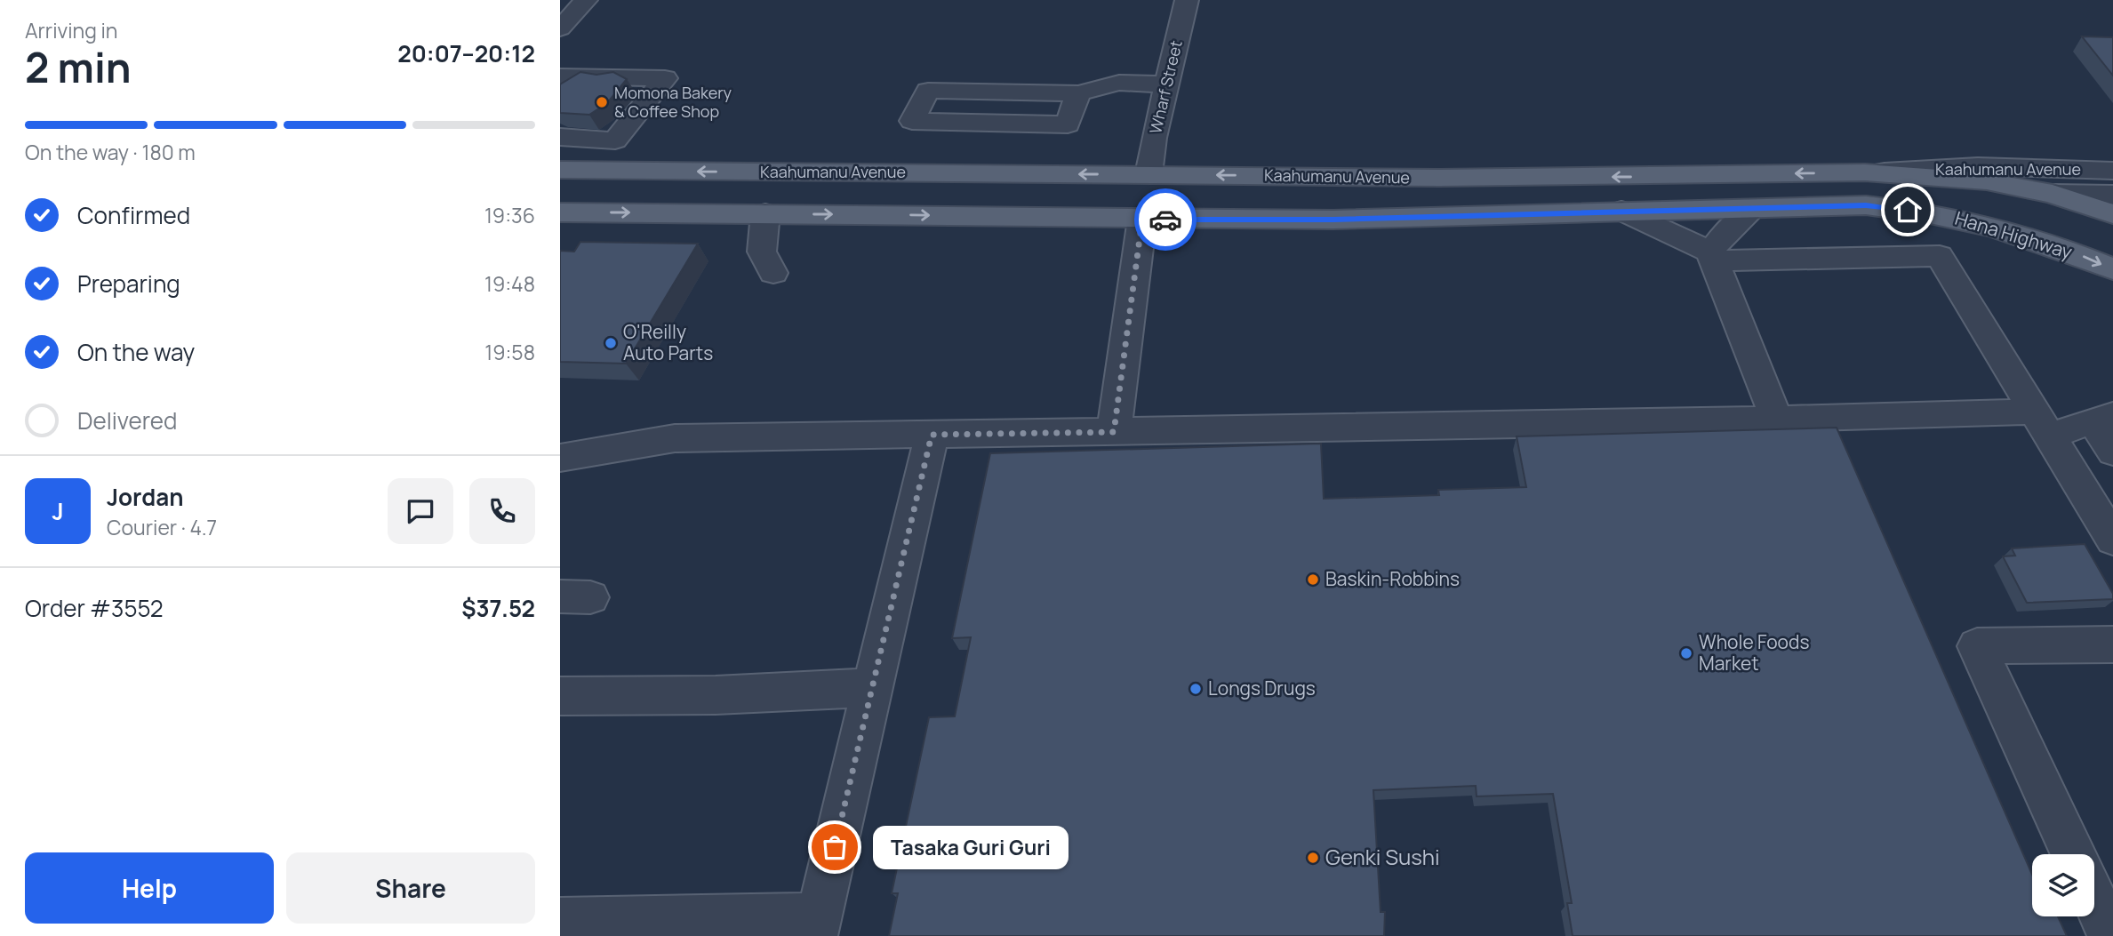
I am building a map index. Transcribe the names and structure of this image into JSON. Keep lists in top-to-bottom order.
{
  "streets": {
    "main road": ["Kaahumanu Avenue", "Hana Highway"],
    "street": ["Wharf Street"]
  },
  "crossings": [
    ["Wharf Street", "Kaahumanu Avenue"]
  ],
  "places": [
    "Momona Bakery & Coffee Shop",
    "O'Reilly Auto Parts",
    "Baskin-Robbins",
    "Whole Foods Market",
    "Longs Drugs",
    "Tasaka Guri Guri",
    "Genki Sushi"
  ],
  "page": {
    "heading": ["2 min", "Arriving in", "20:07–20:12"],
    "panel": [
      "Jordan",
      "Courier · 4.7",
      "Order #3552",
      "$37.52"
    ],
    "bar": "On the way · 180 m",
    "list": [
      ["Confirmed", "19:36"],
      ["Preparing", "19:48"],
      ["On the way", "19:58"],
      "Delivered"
    ],
    "round": "J",
    "bubble": "Tasaka Guri Guri",
    "buttons": ["Help", "Share"]
  }
}
